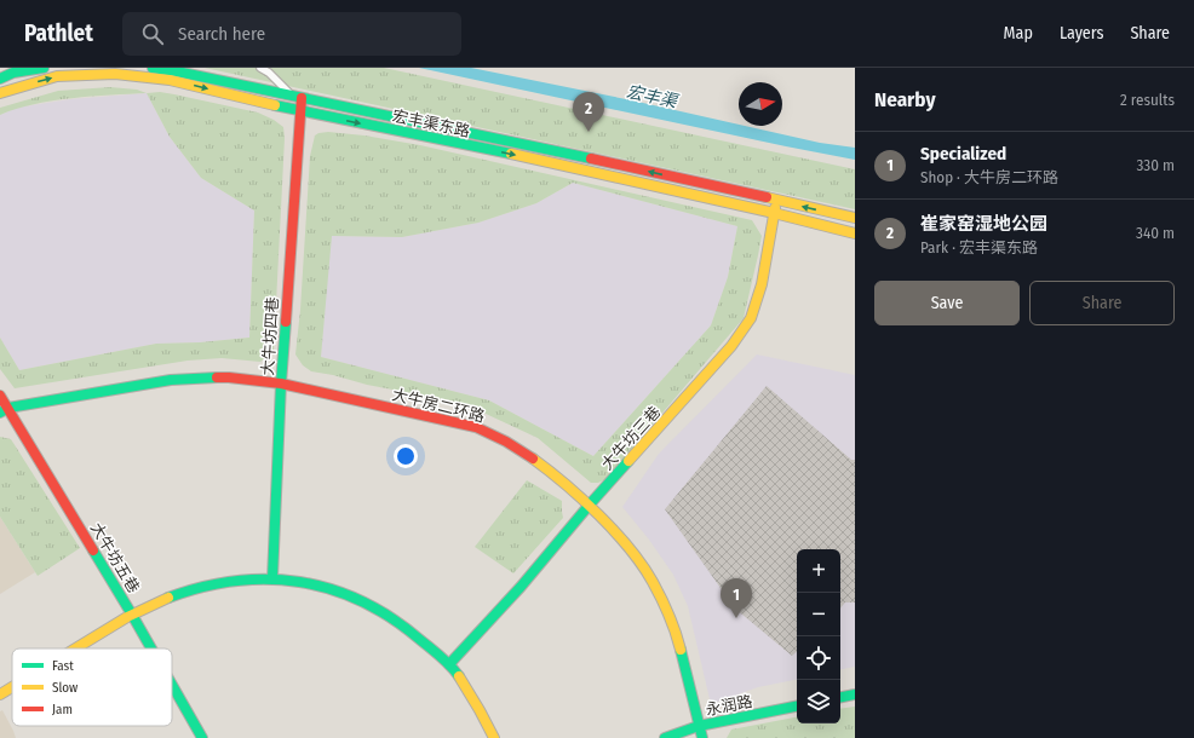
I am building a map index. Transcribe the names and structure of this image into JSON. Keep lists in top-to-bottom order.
{
  "streets": {
    "street": [
      "宏丰渠东路",
      "大牛坊四巷",
      "大牛房二环路",
      "大牛坊三巷",
      "大牛坊五巷",
      "永润路"
    ]
  },
  "crossings": [
    ["宏丰渠东路", "大牛坊四巷"],
    ["宏丰渠东路", "大牛坊三巷"],
    ["大牛坊四巷", "大牛房二环路"],
    ["大牛房二环路", "大牛坊三巷"],
    ["大牛房二环路", "大牛坊五巷"],
    ["大牛房二环路", "永润路"]
  ],
  "water": ["宏丰渠"],
  "legend": ["Fast", "Slow", "Jam"],
  "north": "right",
  "page": {
    "header": "Pathlet",
    "search": "Search here",
    "nav": ["Map", "Layers", "Share"],
    "heading": ["Nearby", "2 results"],
    "pins": ["2", "1"],
    "list": [
      {
        "mark": "1",
        "name": "Specialized",
        "note": "Shop · 大牛房二环路",
        "value": "330 m"
      },
      {
        "mark": "2",
        "name": "崔家窑湿地公园",
        "note": "Park · 宏丰渠东路",
        "value": "340 m"
      }
    ],
    "buttons": ["Save", "Share"],
    "map_buttons": ["+", "−"]
  }
}
